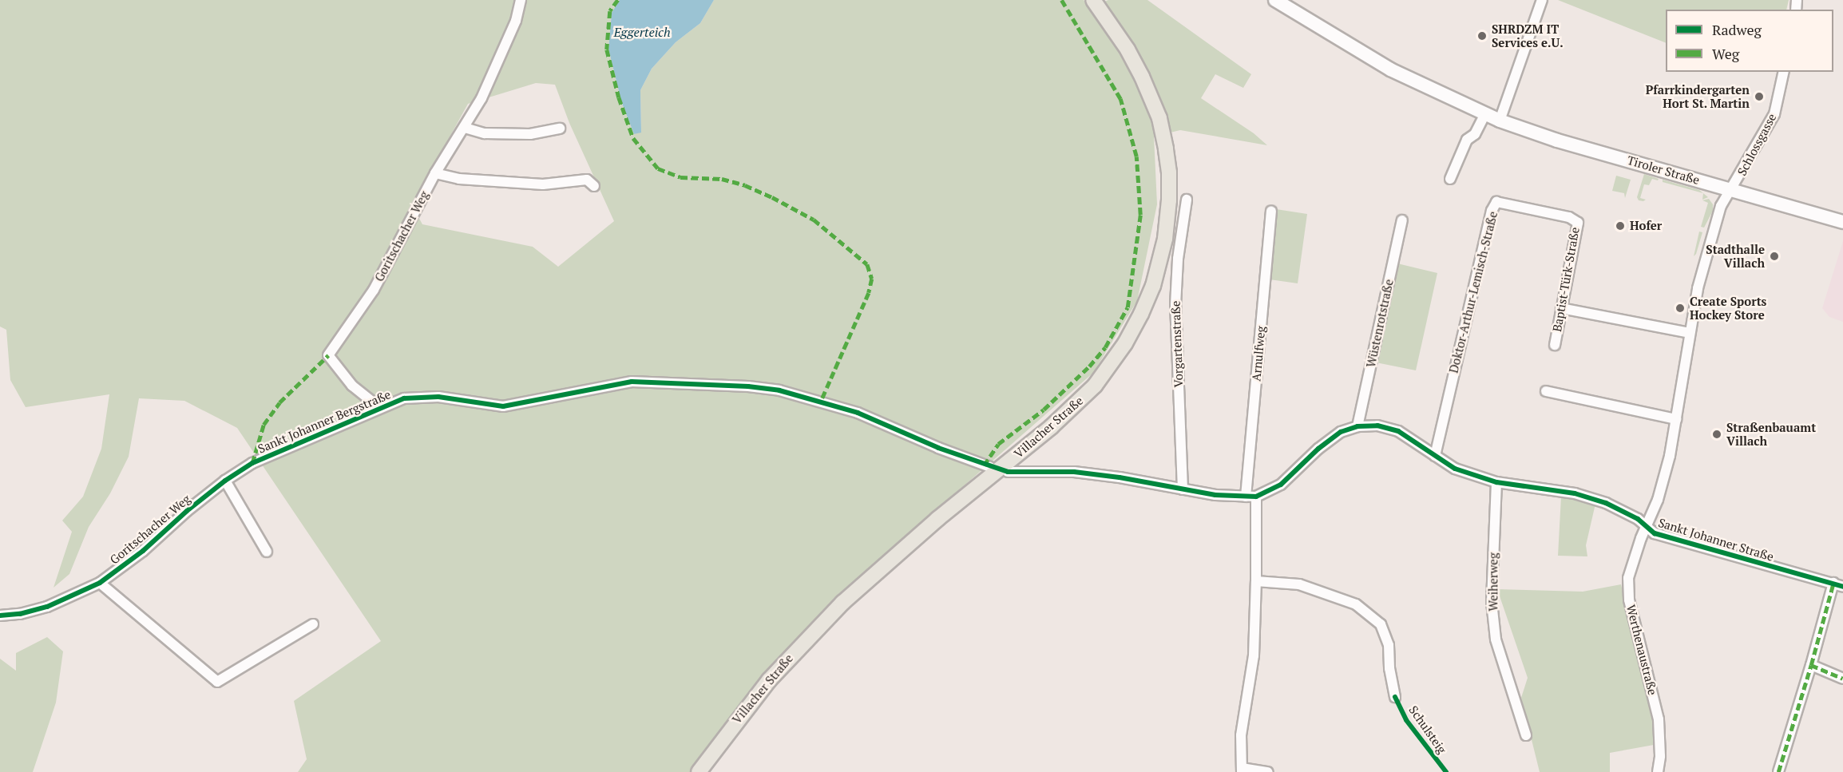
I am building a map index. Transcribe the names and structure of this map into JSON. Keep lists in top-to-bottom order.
{
  "streets": {
    "main road": ["Tiroler Straße", "Villacher Straße"],
    "street": [
      "Schlossgasse",
      "Goritschacher Weg",
      "Baptist-Türk-Straße",
      "Doktor-Arthur-Lemisch-Straße",
      "Wüstenrotstraße",
      "Vorgartenstraße",
      "Arnulfweg",
      "Sankt Johanner Bergstraße",
      "Sankt Johanner Straße",
      "Weiherweg",
      "Werthenaustraße"
    ],
    "cycle path": ["Schulsteig"]
  },
  "crossings": [
    ["Schlossgasse", "Tiroler Straße"],
    ["Schlossgasse", "Werthenaustraße"],
    ["Tiroler Straße", "Werthenaustraße"],
    ["Goritschacher Weg", "Sankt Johanner Bergstraße"],
    ["Baptist-Türk-Straße", "Doktor-Arthur-Lemisch-Straße"],
    ["Doktor-Arthur-Lemisch-Straße", "Sankt Johanner Straße"],
    ["Wüstenrotstraße", "Sankt Johanner Straße"],
    ["Arnulfweg", "Sankt Johanner Straße"],
    ["Sankt Johanner Straße", "Weiherweg"],
    ["Sankt Johanner Straße", "Werthenaustraße"]
  ],
  "water": ["Eggerteich"],
  "places": [
    "SHRDZM IT Services e.U.",
    "Pfarrkindergarten Hort St. Martin",
    "Hofer",
    "Stadthalle Villach",
    "Create Sports Hockey Store",
    "Straßenbauamt Villach"
  ],
  "legend": ["Radweg", "Weg"]
}
